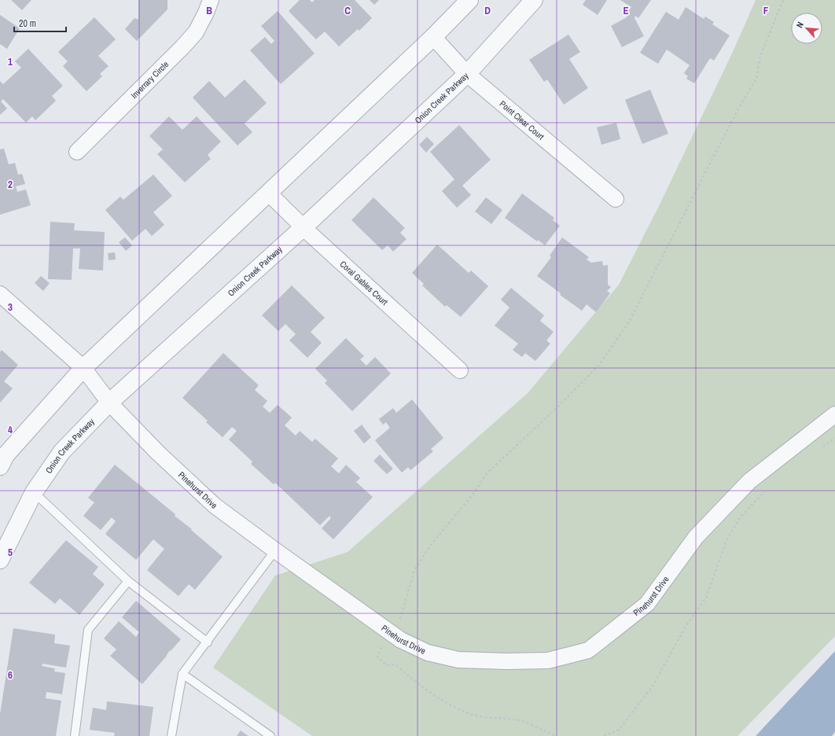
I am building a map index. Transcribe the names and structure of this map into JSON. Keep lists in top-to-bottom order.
{
  "streets": {
    "street": [
      "Inverrary Circle",
      "Onion Creek Parkway",
      "Point Clear Court",
      "Coral Gables Court",
      "Pinehurst Drive"
    ]
  },
  "crossings": [
    ["Onion Creek Parkway", "Point Clear Court"],
    ["Onion Creek Parkway", "Coral Gables Court"],
    ["Onion Creek Parkway", "Pinehurst Drive"]
  ],
  "scale_bar": "20 m",
  "north": "top left",
  "grid": {
    "columns": [
      "B",
      "C",
      "D",
      "E",
      "F"
    ],
    "rows": [
      "1",
      "2",
      "3",
      "4",
      "5",
      "6"
    ]
  }
}
